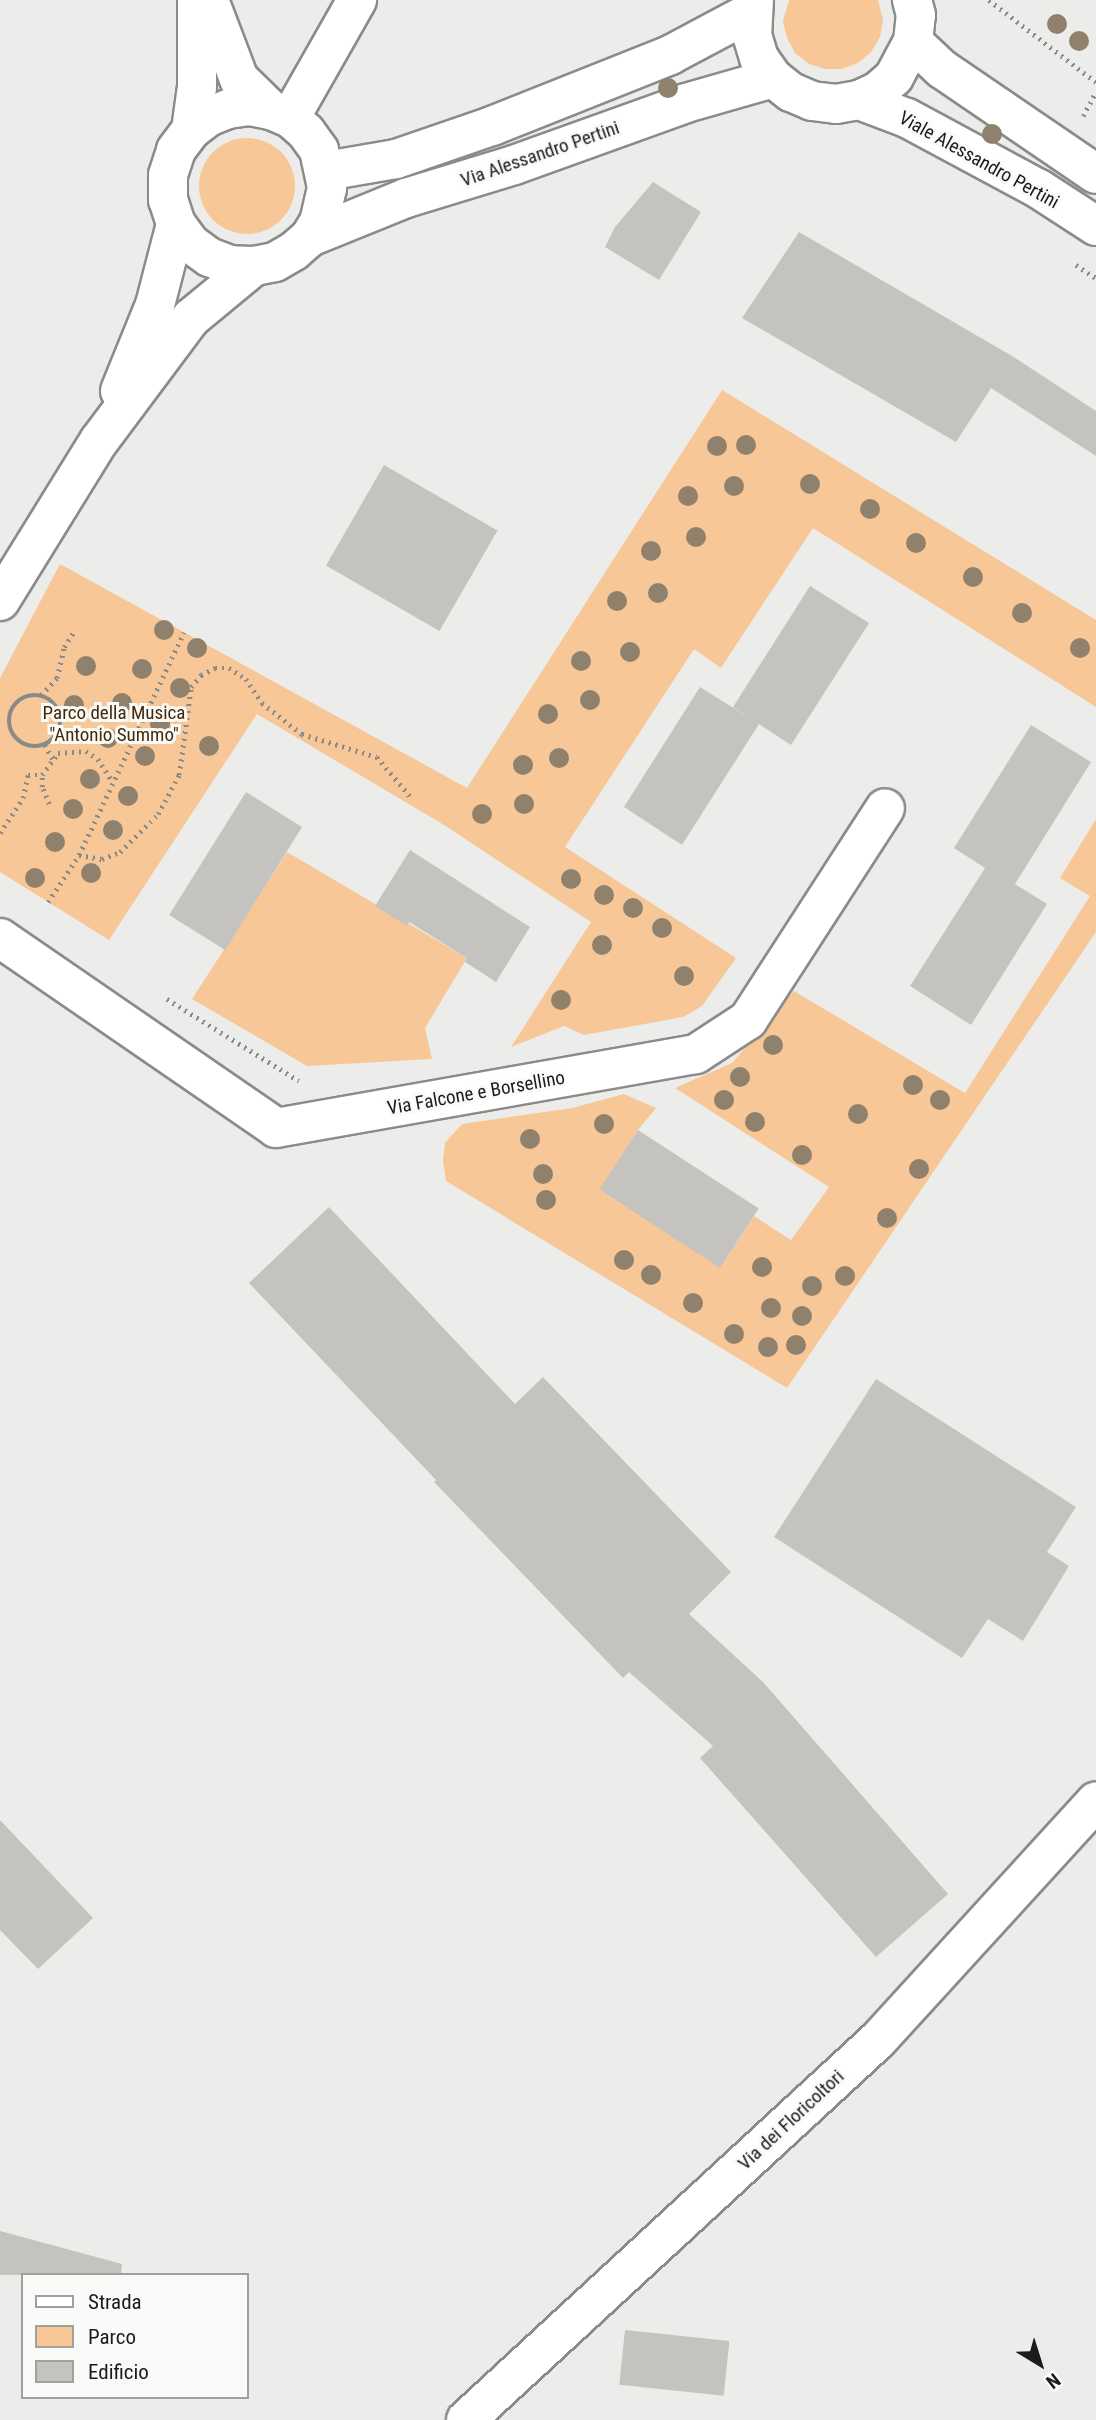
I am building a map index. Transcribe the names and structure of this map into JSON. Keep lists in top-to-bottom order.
{
  "streets": {
    "main road": [
      "Via Alessandro Pertini",
      "Viale Alessandro Pertini",
      "Via Falcone e Borsellino",
      "Via dei Floricoltori"
    ]
  },
  "parks": ["Parco della Musica \"Antonio Summo\""],
  "legend": ["Strada", "Parco", "Edificio"],
  "north": "bottom right"
}
